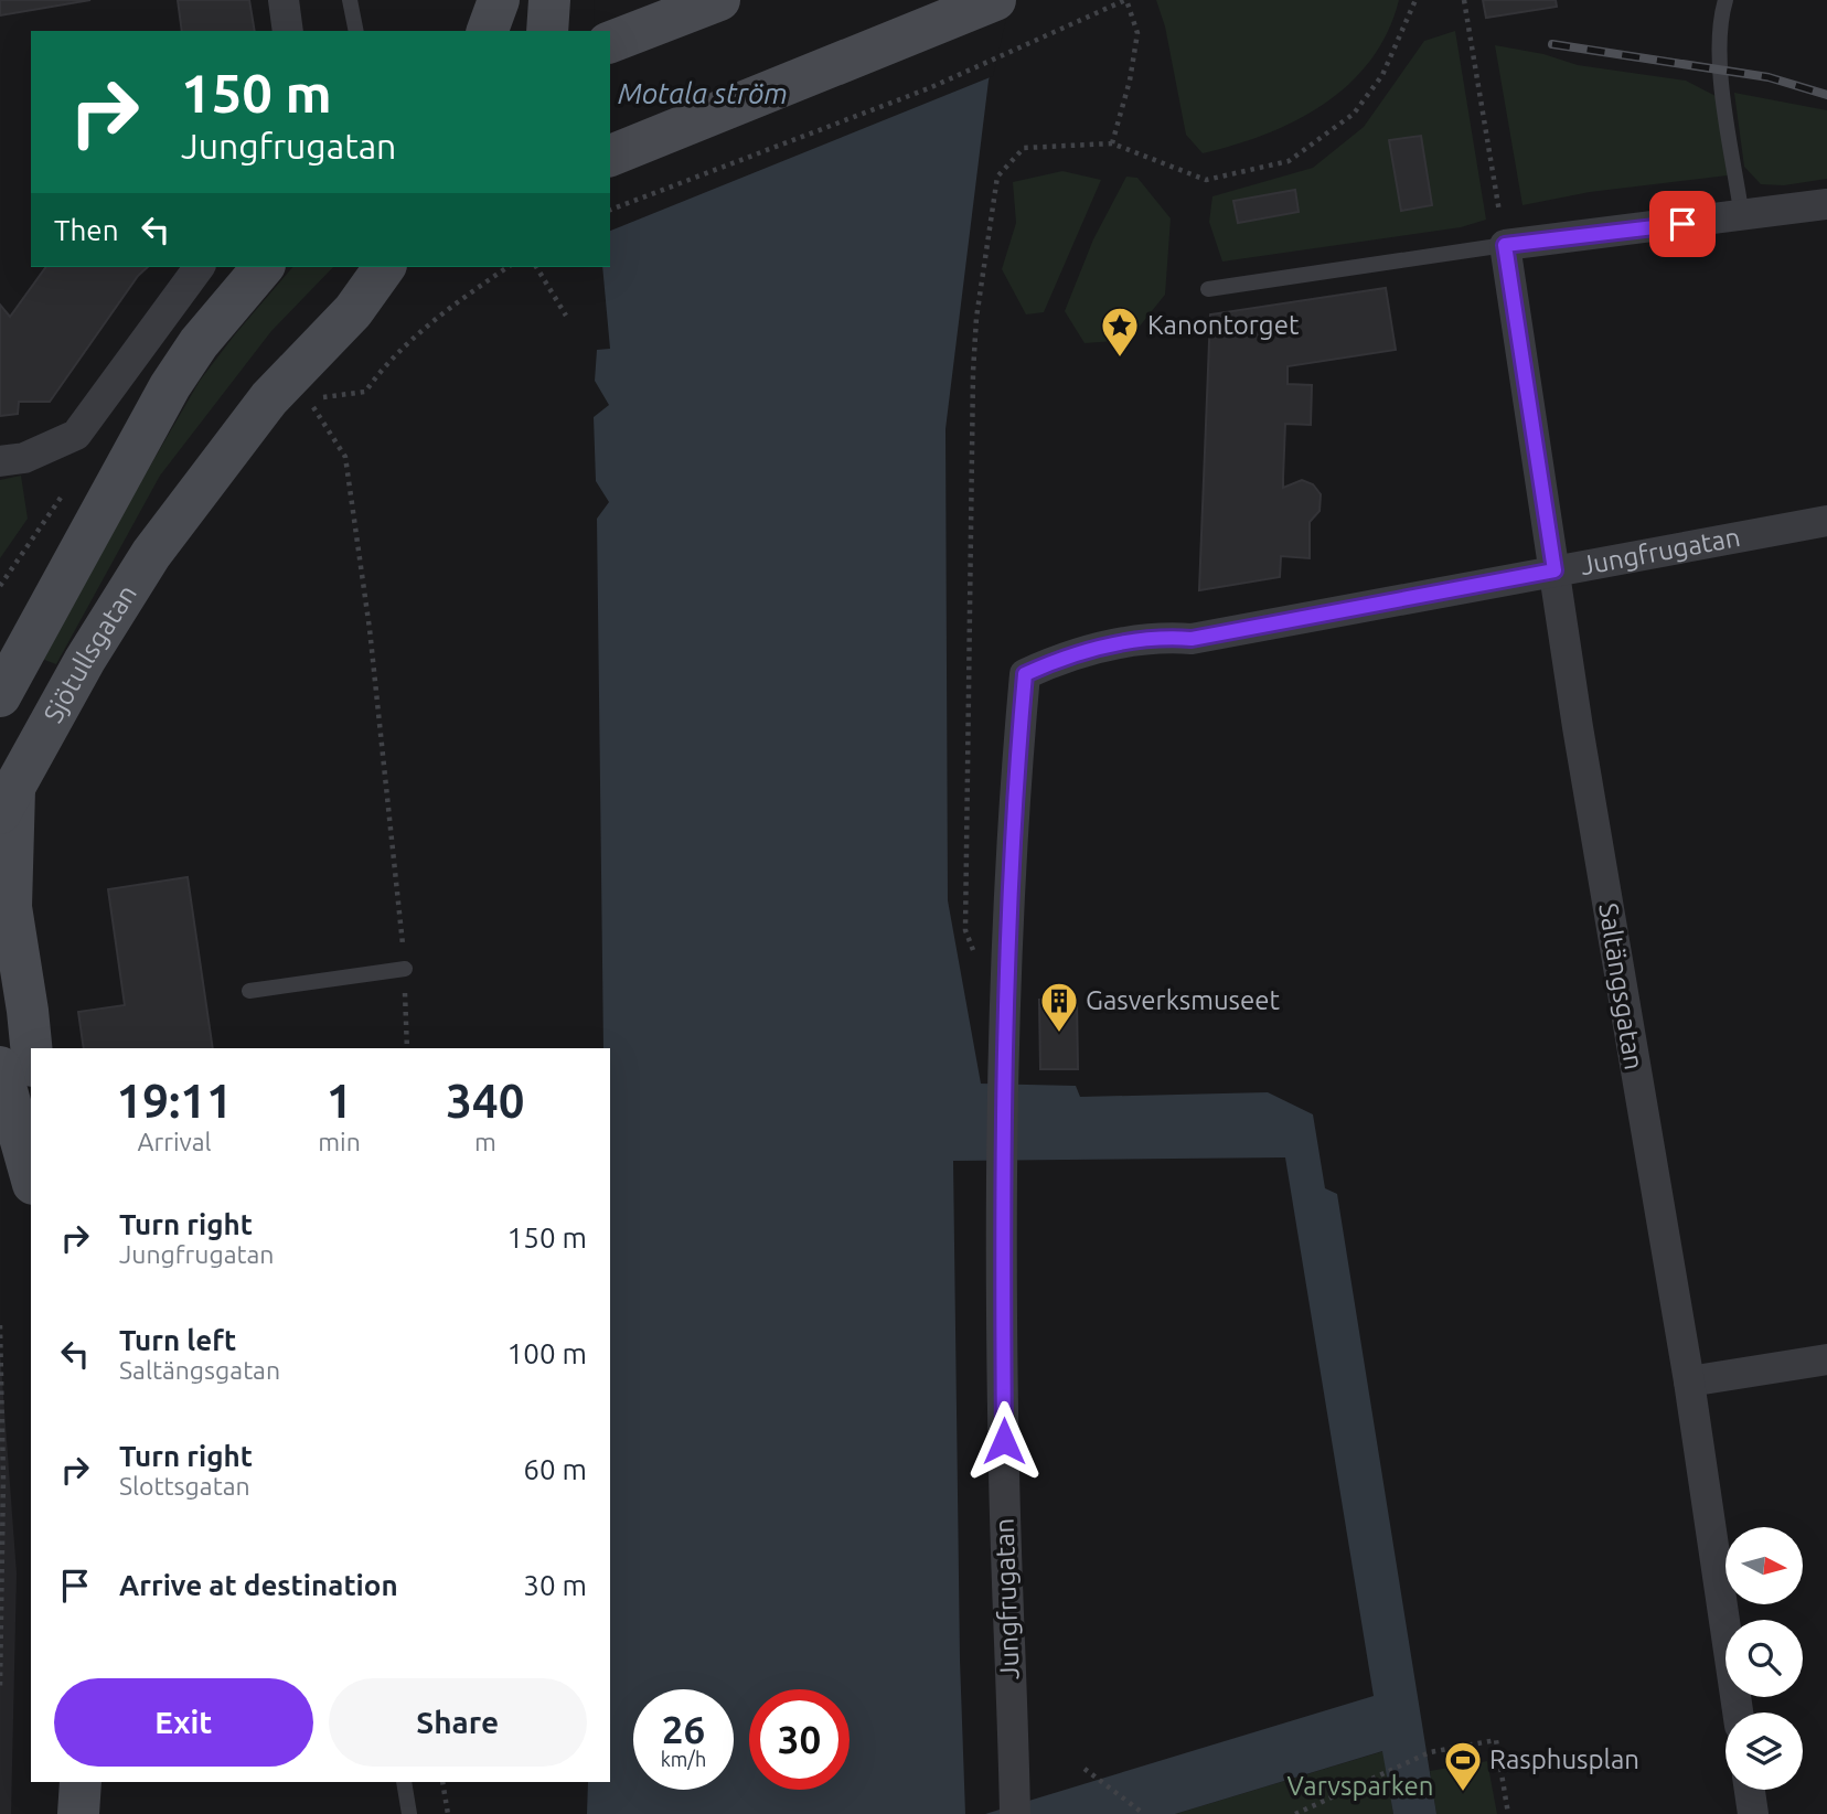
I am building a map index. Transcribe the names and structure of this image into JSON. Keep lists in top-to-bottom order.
{
  "streets": {
    "main road": ["Sjötullsgatan"],
    "street": ["Jungfrugatan", "Saltängsgatan"]
  },
  "crossings": [
    ["Jungfrugatan", "Saltängsgatan"]
  ],
  "water": ["Motala ström"],
  "parks": ["Varvsparken"],
  "places": {
    "place": ["Kanontorget"],
    "building": ["Gasverksmuseet"],
    "sports": ["Rasphusplan"]
  },
  "north": "right",
  "page": {
    "turn": ["150 m", "Jungfrugatan"],
    "then": "Then",
    "eta": [
      "19:11",
      "Arrival",
      "1",
      "min",
      "340",
      "m"
    ],
    "list": [
      {
        "name": "Turn right",
        "note": "Jungfrugatan",
        "value": "150 m"
      },
      {
        "name": "Turn left",
        "note": "Saltängsgatan",
        "value": "100 m"
      },
      {
        "name": "Turn right",
        "note": "Slottsgatan",
        "value": "60 m"
      },
      {
        "name": "Arrive at destination",
        "value": "30 m"
      }
    ],
    "buttons": ["Exit", "Share"],
    "speed": "26 km/h",
    "limit": "30"
  }
}
